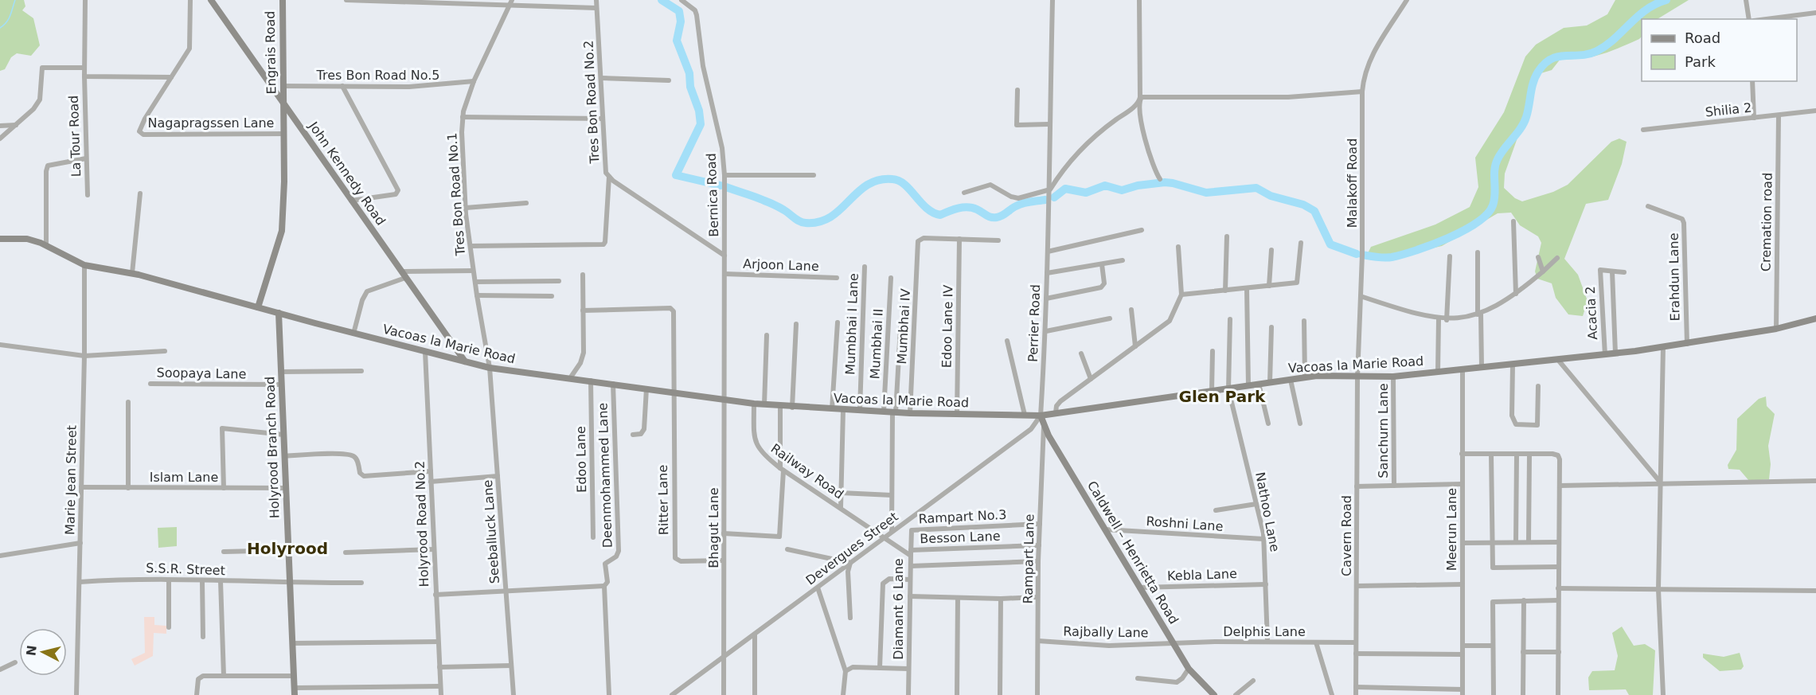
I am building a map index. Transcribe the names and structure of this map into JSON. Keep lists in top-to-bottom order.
{
  "streets": {
    "main road": [
      "Engrais Road",
      "John Kennedy Road",
      "Vacoas la Marie Road",
      "Holyrood Branch Road",
      "Caldwell – Henrietta Road"
    ],
    "street": [
      "Tres Bon Road No.5",
      "Tres Bon Road No.2",
      "Shilia 2",
      "Nagapragssen Lane",
      "La Tour Road",
      "Malakoff Road",
      "Tres Bon Road No.1",
      "Bernica Road",
      "Cremation road",
      "Arjoon Lane",
      "Erahdun Lane",
      "Acacia 2",
      "Perrier Road",
      "Mumbhai I Lane",
      "Mumbhai IV",
      "Edoo Lane IV",
      "Mumbhai II",
      "Soopaya Lane",
      "Sanchurn Lane",
      "Edoo Lane",
      "Railway Road",
      "Deenmohammed Lane",
      "Islam Lane",
      "Marie Jean Street",
      "Ritter Lane",
      "Nathoo Lane",
      "Rampart No.3",
      "Holyrood Road No.2",
      "Roshni Lane",
      "Bhagut Lane",
      "Meerun Lane",
      "Seeballuck Lane",
      "Cavern Road",
      "Besson Lane",
      "Devergues Street",
      "Rampart Lane",
      "S.S.R. Street",
      "Kebla Lane",
      "Diamant 6 Lane",
      "Delphis Lane",
      "Rajbally Lane"
    ]
  },
  "crossings": [
    ["Engrais Road", "Tres Bon Road No.5"],
    ["Engrais Road", "Nagapragssen Lane"],
    ["Engrais Road", "John Kennedy Road"],
    ["Engrais Road", "Vacoas la Marie Road"],
    ["Tres Bon Road No.5", "Tres Bon Road No.1"],
    ["Tres Bon Road No.2", "Bernica Road"],
    ["Shilia 2", "Cremation road"],
    ["Nagapragssen Lane", "La Tour Road"],
    ["John Kennedy Road", "Vacoas la Marie Road"],
    ["Malakoff Road", "Vacoas la Marie Road"],
    ["Malakoff Road", "Cavern Road"],
    ["Tres Bon Road No.1", "Vacoas la Marie Road"],
    ["Tres Bon Road No.1", "Seeballuck Lane"],
    ["Bernica Road", "Arjoon Lane"],
    ["Bernica Road", "Vacoas la Marie Road"],
    ["Bernica Road", "Bhagut Lane"],
    ["Cremation road", "Vacoas la Marie Road"],
    ["Erahdun Lane", "Vacoas la Marie Road"],
    ["Acacia 2", "Vacoas la Marie Road"],
    ["Perrier Road", "Vacoas la Marie Road"],
    ["Perrier Road", "Devergues Street"],
    ["Perrier Road", "Caldwell – Henrietta Road"],
    ["Mumbhai I Lane", "Vacoas la Marie Road"],
    ["Mumbhai IV", "Edoo Lane IV"],
    ["Mumbhai IV", "Vacoas la Marie Road"],
    ["Edoo Lane IV", "Vacoas la Marie Road"],
    ["Vacoas la Marie Road", "Mumbhai II"],
    ["Vacoas la Marie Road", "Sanchurn Lane"],
    ["Vacoas la Marie Road", "Holyrood Branch Road"],
    ["Vacoas la Marie Road", "Edoo Lane"],
    ["Vacoas la Marie Road", "Railway Road"],
    ["Vacoas la Marie Road", "Deenmohammed Lane"],
    ["Vacoas la Marie Road", "Marie Jean Street"],
    ["Vacoas la Marie Road", "Ritter Lane"],
    ["Vacoas la Marie Road", "Nathoo Lane"],
    ["Vacoas la Marie Road", "Holyrood Road No.2"],
    ["Vacoas la Marie Road", "Bhagut Lane"],
    ["Vacoas la Marie Road", "Meerun Lane"],
    ["Vacoas la Marie Road", "Seeballuck Lane"],
    ["Vacoas la Marie Road", "Cavern Road"],
    ["Vacoas la Marie Road", "Devergues Street"],
    ["Vacoas la Marie Road", "Caldwell – Henrietta Road"],
    ["Soopaya Lane", "Holyrood Branch Road"],
    ["Holyrood Branch Road", "Islam Lane"],
    ["Holyrood Branch Road", "S.S.R. Street"],
    ["Railway Road", "Devergues Street"],
    ["Railway Road", "Diamant 6 Lane"],
    ["Islam Lane", "Marie Jean Street"],
    ["Marie Jean Street", "S.S.R. Street"],
    ["Ritter Lane", "Bhagut Lane"],
    ["Nathoo Lane", "Roshni Lane"],
    ["Nathoo Lane", "Kebla Lane"],
    ["Nathoo Lane", "Delphis Lane"],
    ["Rampart No.3", "Besson Lane"],
    ["Rampart No.3", "Rampart Lane"],
    ["Rampart No.3", "Diamant 6 Lane"],
    ["Roshni Lane", "Caldwell – Henrietta Road"],
    ["Bhagut Lane", "Devergues Street"],
    ["Meerun Lane", "Cavern Road"],
    ["Cavern Road", "Delphis Lane"],
    ["Besson Lane", "Rampart Lane"],
    ["Besson Lane", "Diamant 6 Lane"],
    ["Devergues Street", "Caldwell – Henrietta Road"],
    ["Devergues Street", "Diamant 6 Lane"],
    ["Caldwell – Henrietta Road", "Rampart Lane"],
    ["Caldwell – Henrietta Road", "Kebla Lane"],
    ["Caldwell – Henrietta Road", "Delphis Lane"],
    ["Caldwell – Henrietta Road", "Rajbally Lane"],
    ["Rampart Lane", "Rajbally Lane"],
    ["Delphis Lane", "Rajbally Lane"]
  ],
  "districts": ["Glen Park", "Holyrood"],
  "legend": ["Road", "Park"],
  "north": "left"
}
